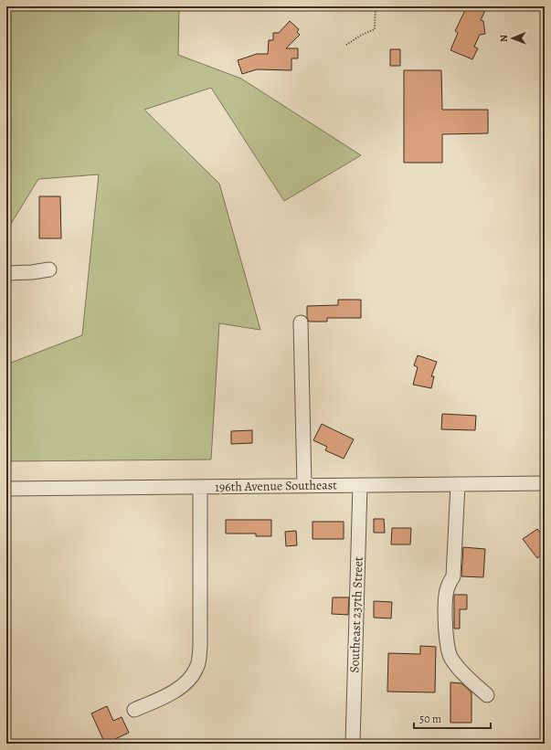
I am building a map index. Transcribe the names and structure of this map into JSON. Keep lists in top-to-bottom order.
{
  "streets": {
    "street": ["196th Avenue Southeast", "Southeast 237th Street"]
  },
  "crossings": [
    ["196th Avenue Southeast", "Southeast 237th Street"]
  ],
  "scale_bar": "50 m",
  "north": "left"
}
